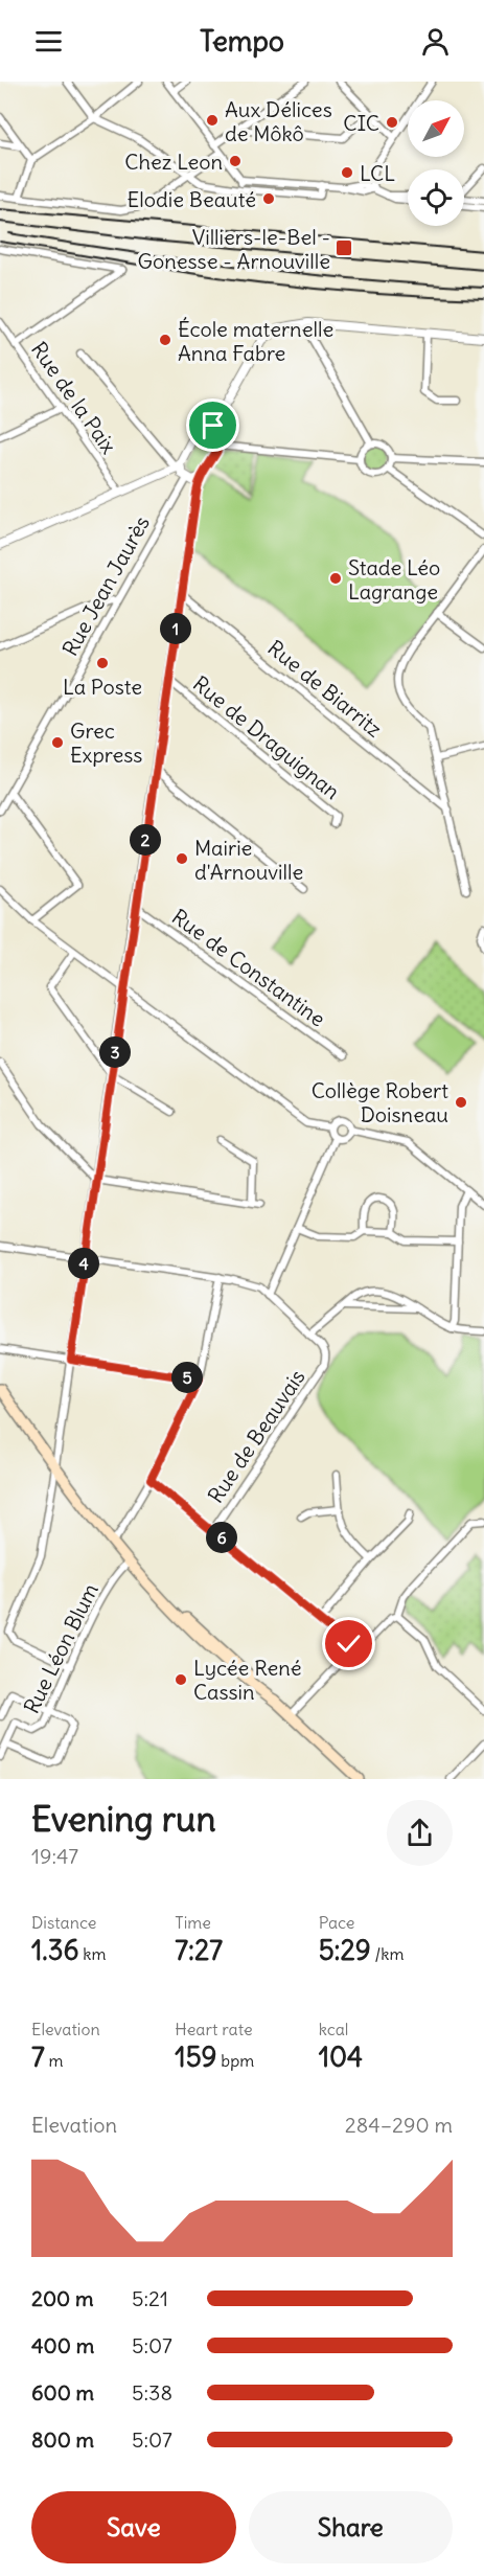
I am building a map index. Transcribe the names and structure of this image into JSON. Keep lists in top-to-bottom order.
{
  "streets": {
    "street": [
      "Rue de la Paix",
      "Rue Jean Jaurès",
      "Rue de Biarritz",
      "Rue de Draguignan",
      "Rue de Constantine",
      "Rue de Beauvais",
      "Rue Léon Blum"
    ]
  },
  "places": {
    "other": [
      "Aux Délices de Môkô",
      "CIC",
      "Chez Leon",
      "LCL",
      "Elodie Beauté",
      "École maternelle Anna Fabre",
      "Stade Léo Lagrange",
      "La Poste",
      "Grec Express",
      "Mairie d'Arnouville",
      "Collège Robert Doisneau",
      "Lycée René Cassin"
    ],
    "transit": ["Villiers-le-Bel - Gonesse - Arnouville"]
  },
  "north": "top right",
  "page": {
    "header": "Tempo",
    "pins": [
      "1",
      "2",
      "3",
      "4",
      "5",
      "6"
    ],
    "heading": ["Evening run", "19:47"],
    "stats": [
      ["Distance", "1.36 km"],
      ["Time", "7:27"],
      ["Pace", "5:29 /km"],
      ["Elevation", "7 m"],
      ["Heart rate", "159 bpm"],
      ["kcal", "104"]
    ],
    "chart": ["Elevation", "284–290 m"],
    "list": [
      {
        "name": "200 m",
        "note": "5:21"
      },
      {
        "name": "400 m",
        "note": "5:07"
      },
      {
        "name": "600 m",
        "note": "5:38"
      },
      {
        "name": "800 m",
        "note": "5:07"
      }
    ],
    "buttons": ["Save", "Share"]
  }
}
